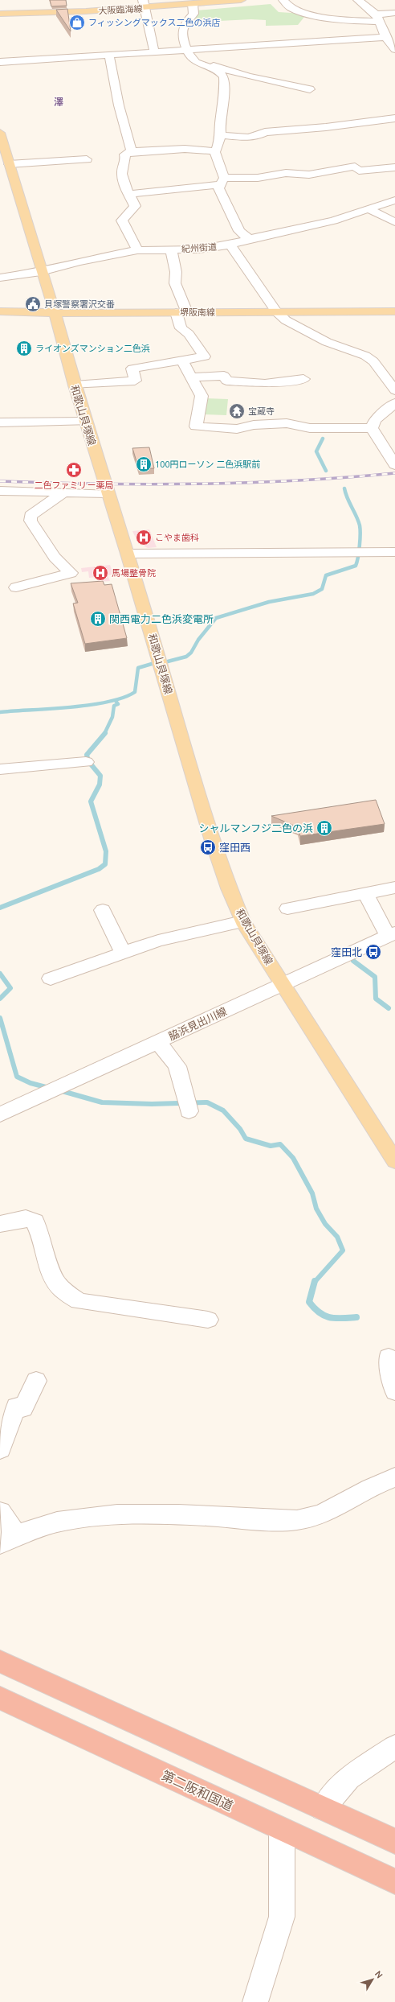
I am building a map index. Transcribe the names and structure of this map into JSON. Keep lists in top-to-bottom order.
{
  "streets": {
    "highway": ["第二阪和国道"],
    "main road": ["大阪臨海線", "堺阪南線", "和歌山貝塚線"],
    "street": ["紀州街道", "脇浜見出川線"]
  },
  "crossings": [
    ["紀州街道", "和歌山貝塚線"],
    ["堺阪南線", "和歌山貝塚線"],
    ["和歌山貝塚線", "脇浜見出川線"]
  ],
  "districts": ["澤"],
  "places": {
    "shop": ["フィッシングマックス二色の浜店"],
    "public building": ["貝塚警察署沢交番"],
    "building": [
      "ライオンズマンション二色浜",
      "100円ローソン 二色浜駅前",
      "関西電力二色浜変電所",
      "シャルマンフジ二色の浜"
    ],
    "temple": ["宝蔵寺"],
    "pharmacy": ["二色ファミリー薬局"],
    "hospital": ["こやま歯科", "馬場整骨院"],
    "bus stop": ["窪田西", "窪田北"]
  },
  "north": "top right"
}
